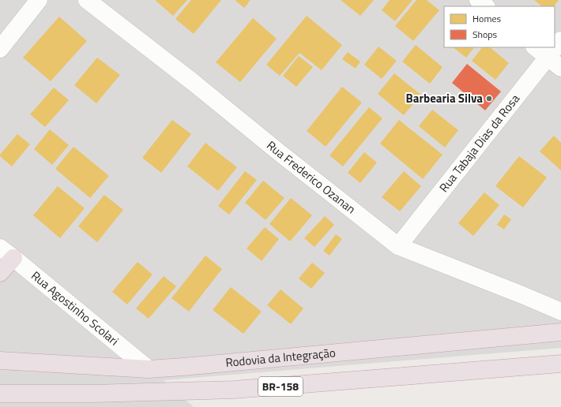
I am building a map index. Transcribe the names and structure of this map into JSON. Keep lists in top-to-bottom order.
{
  "streets": {
    "highway": ["Rodovia da Integração", "BR-158"],
    "street": ["Rua Tabaja Dias da Rosa", "Rua Frederico Ozanan", "Rua Agostinho Scolari"]
  },
  "crossings": [
    ["Rua Tabaja Dias da Rosa", "Rua Frederico Ozanan"],
    ["Rua Agostinho Scolari", "Rodovia da Integração"]
  ],
  "places": ["Barbearia Silva"],
  "legend": ["Homes", "Shops"]
}
